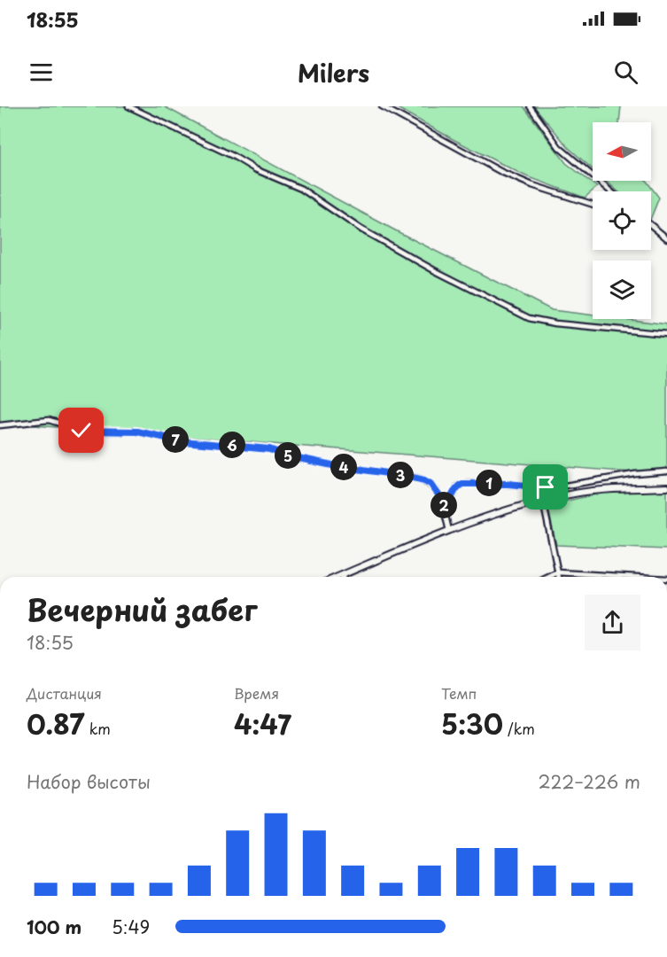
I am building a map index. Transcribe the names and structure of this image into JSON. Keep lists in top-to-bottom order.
{
  "north": "left",
  "page": {
    "status": "18:55",
    "header": "Milers",
    "pins": [
      "7",
      "6",
      "5",
      "4",
      "3",
      "1",
      "2"
    ],
    "heading": ["Вечерний забег", "18:55"],
    "stats": [
      ["Дистанция", "0.87 km"],
      ["Время", "4:47"],
      ["Темп", "5:30 /km"]
    ],
    "chart": ["Набор высоты", "222–226 m"],
    "list": [
      {
        "name": "100 m",
        "note": "5:49"
      }
    ]
  }
}
